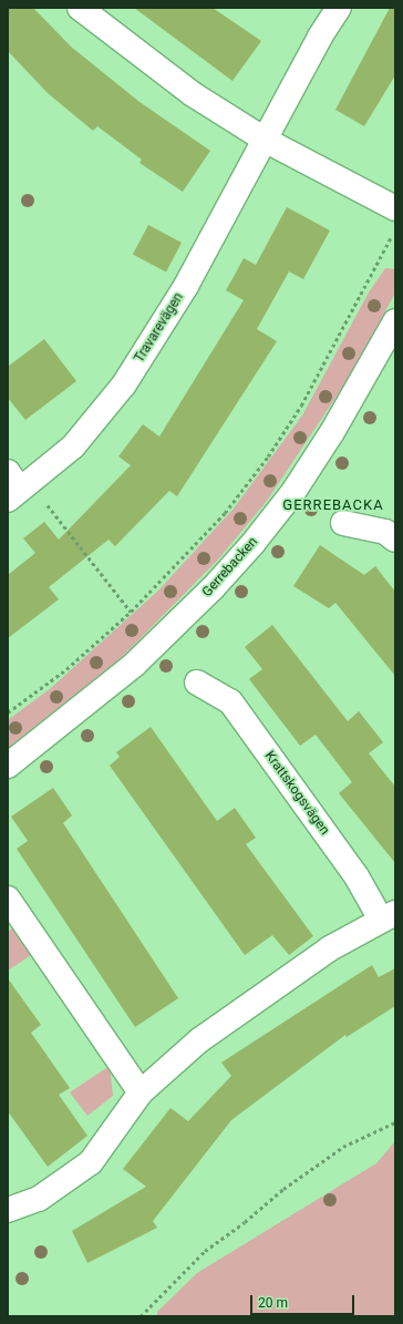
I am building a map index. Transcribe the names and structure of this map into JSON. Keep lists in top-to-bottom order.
{
  "streets": {
    "street": ["Travarevägen", "Gerrebacken", "Krattskogsvägen"]
  },
  "districts": ["GERREBACKA"],
  "scale_bar": "20 m"
}
